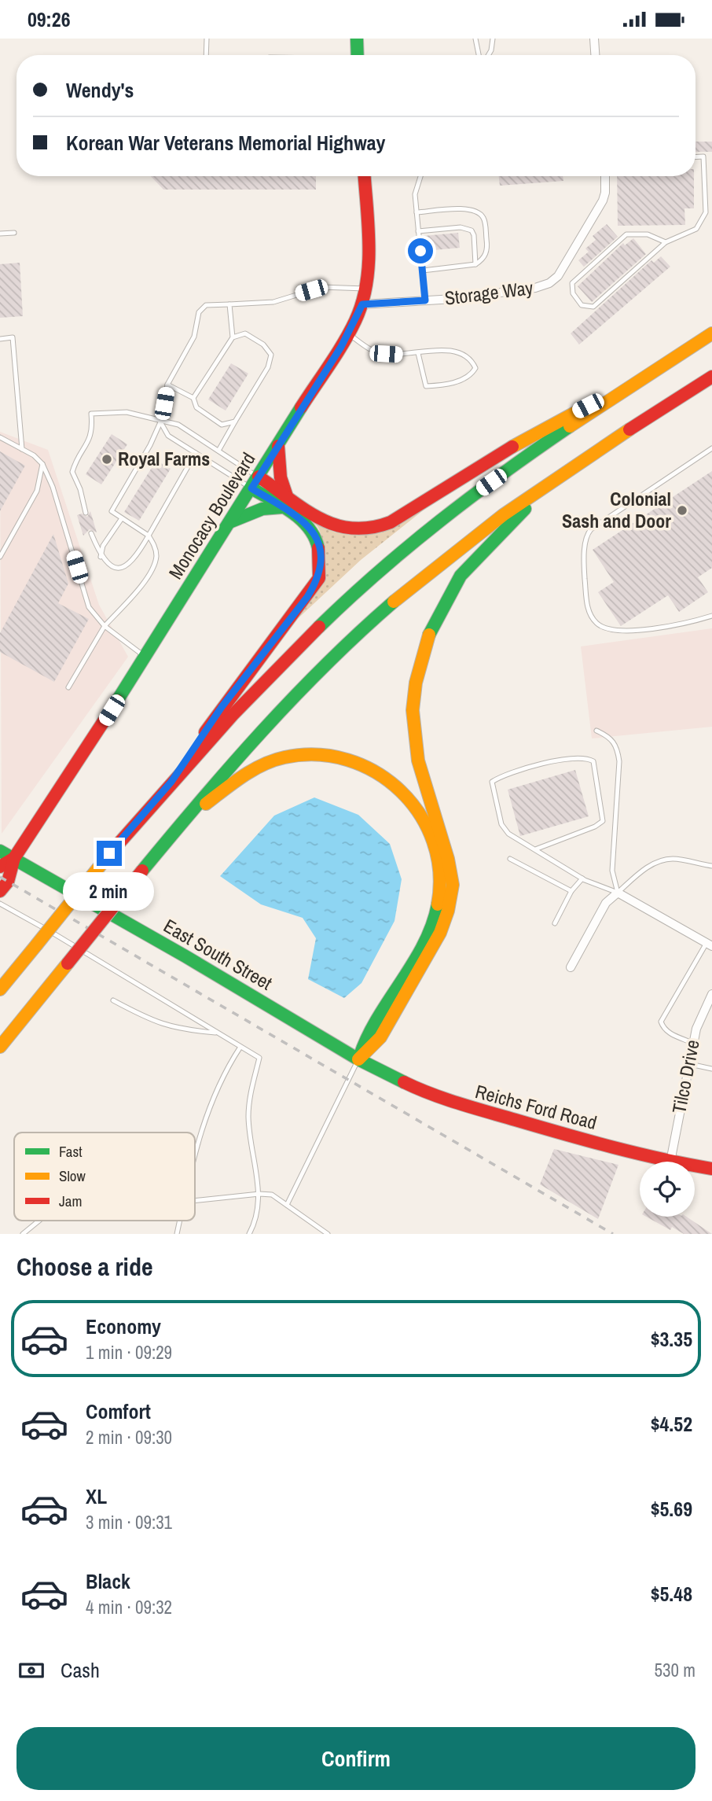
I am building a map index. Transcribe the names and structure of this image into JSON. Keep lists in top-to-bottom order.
{
  "streets": {
    "main road": ["Monocacy Boulevard", "East South Street", "Reichs Ford Road"],
    "street": ["Storage Way", "Tilco Drive"]
  },
  "crossings": [
    ["Storage Way", "Monocacy Boulevard"],
    ["Monocacy Boulevard", "East South Street"],
    ["East South Street", "Reichs Ford Road"],
    ["Tilco Drive", "Reichs Ford Road"]
  ],
  "places": ["Royal Farms", "Colonial Sash and Door"],
  "legend": ["Fast", "Slow", "Jam"],
  "page": {
    "status": "09:26",
    "banner": ["Wendy's", "Korean War Veterans Memorial Highway"],
    "bubble": "2 min",
    "heading": "Choose a ride",
    "list": [
      {
        "name": "Economy",
        "note": "1 min · 09:29",
        "value": "$3.35"
      },
      {
        "name": "Comfort",
        "note": "2 min · 09:30",
        "value": "$4.52"
      },
      {
        "name": "XL",
        "note": "3 min · 09:31",
        "value": "$5.69"
      },
      {
        "name": "Black",
        "note": "4 min · 09:32",
        "value": "$5.48"
      }
    ],
    "pay": ["Cash", "530 m"],
    "buttons": "Confirm"
  }
}
